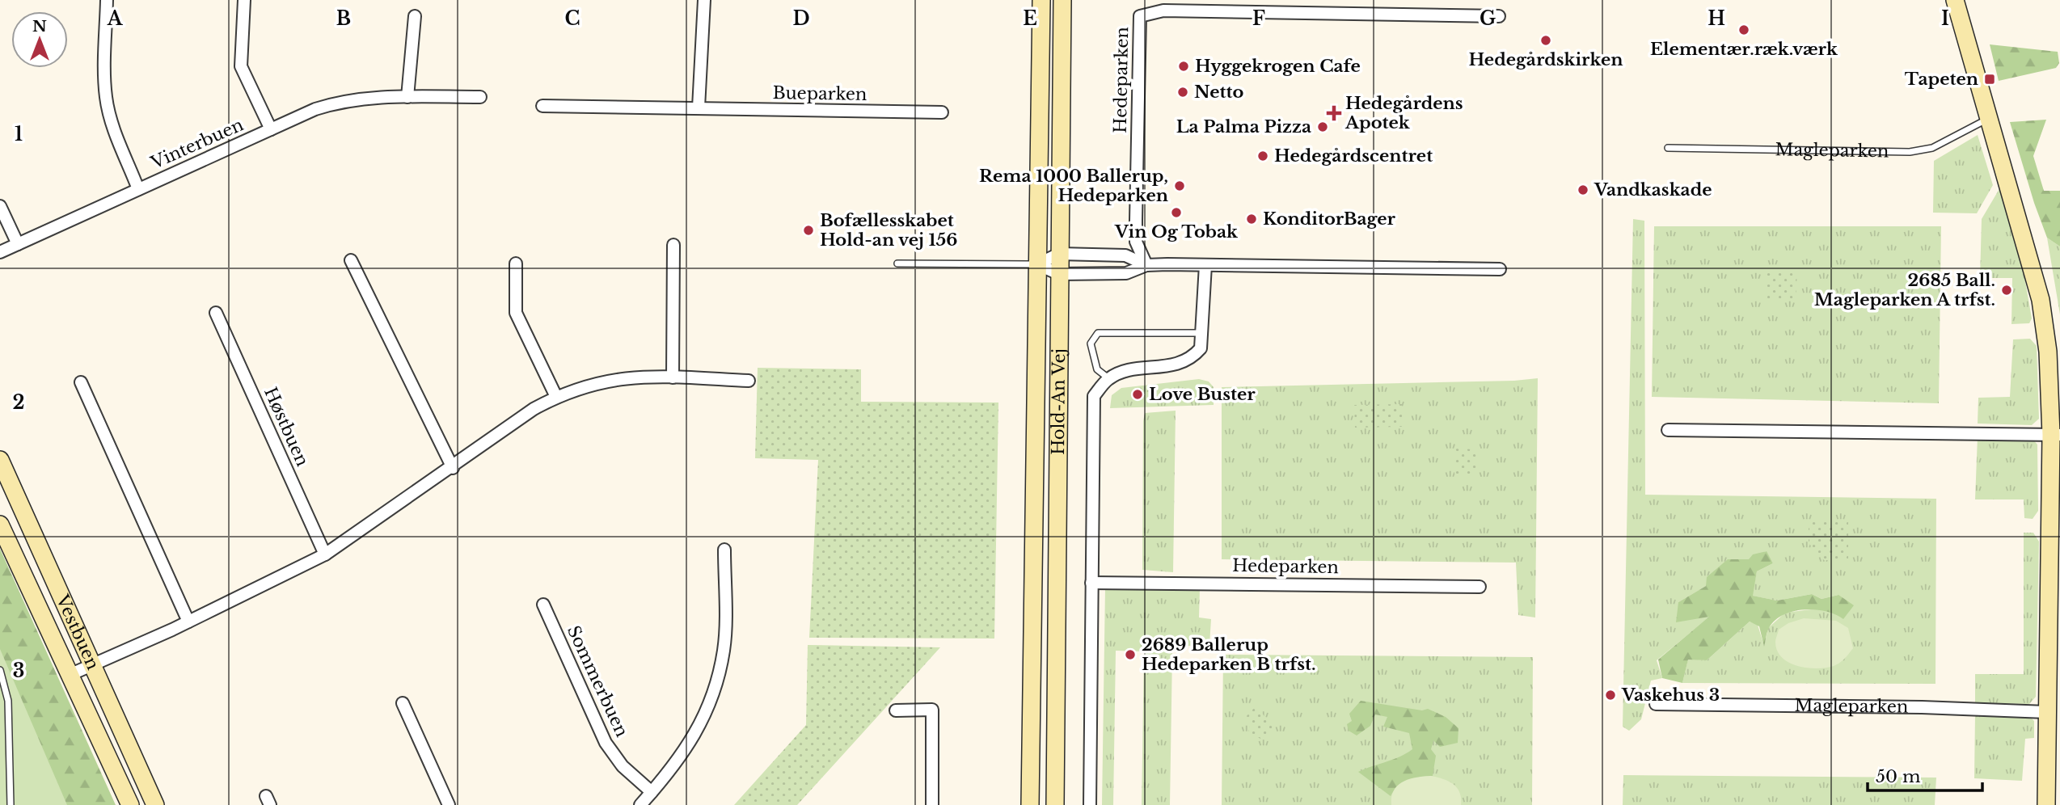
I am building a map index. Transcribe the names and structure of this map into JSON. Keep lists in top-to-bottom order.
{
  "streets": {
    "street": [
      "Hedeparken",
      "Bueparken",
      "Vinterbuen",
      "Magleparken",
      "Hold-An Vej",
      "Høstbuen",
      "Vestbuen",
      "Sommerbuen"
    ]
  },
  "places": {
    "other": [
      "Elementær.ræk.værk",
      "Hedegårdskirken",
      "Hyggekrogen Cafe",
      "Netto",
      "La Palma Pizza",
      "Hedegårdscentret",
      "Rema 1000 Ballerup, Hedeparken",
      "Vandkaskade",
      "Vin Og Tobak",
      "KonditorBager",
      "Bofællesskabet Hold-an vej 156",
      "2685 Ball. Magleparken A trfst.",
      "Love Buster",
      "2689 Ballerup Hedeparken B trfst.",
      "Vaskehus 3"
    ],
    "transit": ["Tapeten"],
    "health": ["Hedegårdens Apotek"]
  },
  "scale_bar": "50 m",
  "north": "top",
  "grid": {
    "columns": [
      "A",
      "B",
      "C",
      "D",
      "E",
      "F",
      "G",
      "H",
      "I"
    ],
    "rows": ["1", "2", "3"]
  }
}
